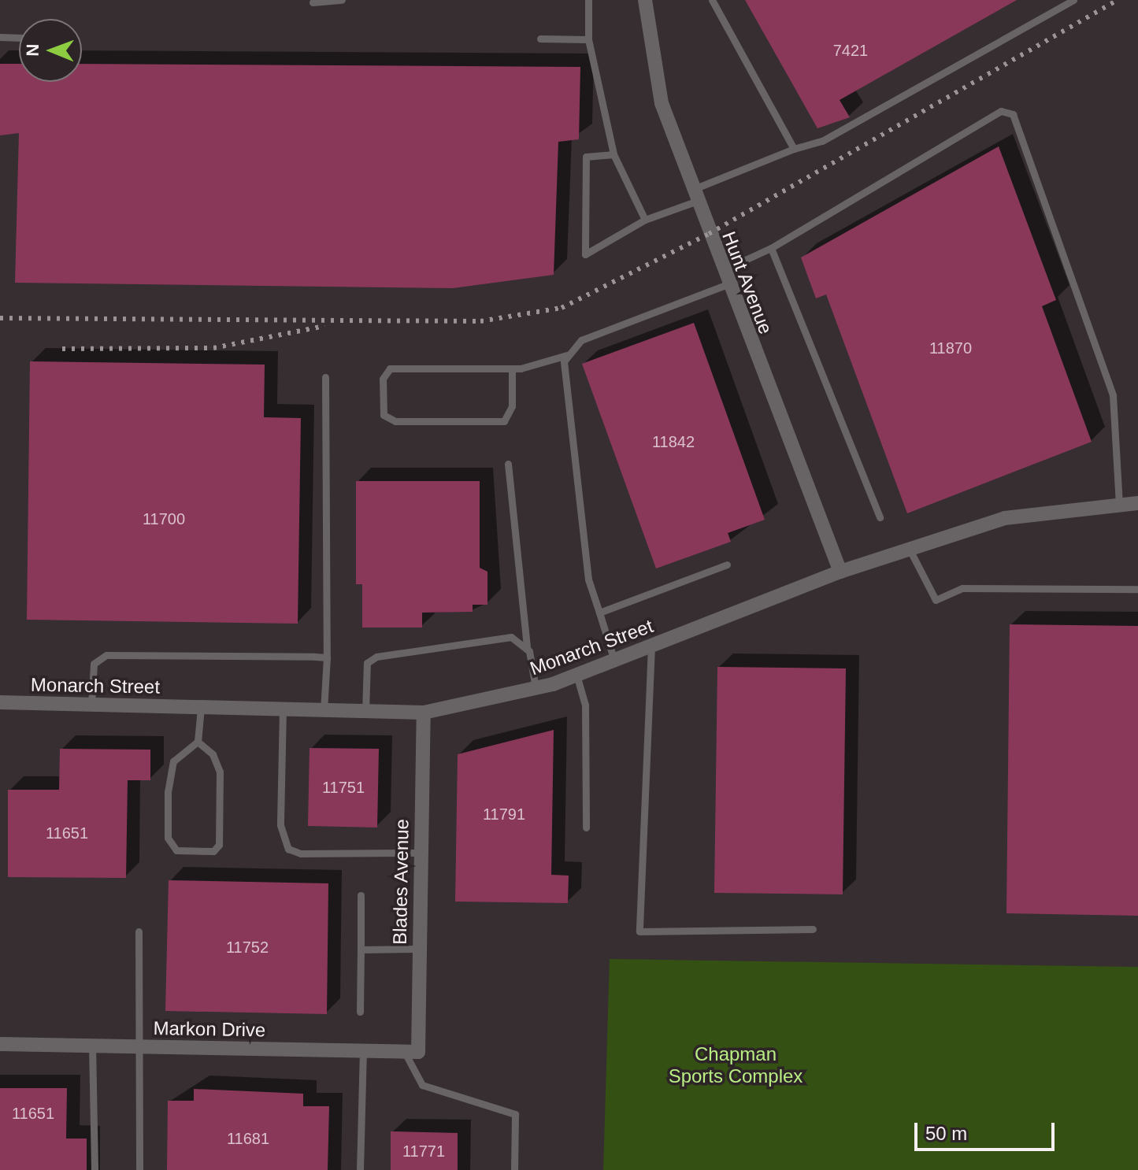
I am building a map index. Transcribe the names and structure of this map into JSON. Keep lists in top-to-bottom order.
{
  "streets": {
    "street": [
      "Hunt Avenue",
      "Monarch Street",
      "Blades Avenue",
      "Markon Drive"
    ]
  },
  "crossings": [
    ["Hunt Avenue", "Monarch Street"],
    ["Monarch Street", "Blades Avenue"],
    ["Blades Avenue", "Markon Drive"]
  ],
  "parks": ["Chapman Sports Complex"],
  "house_numbers": [
    "7421",
    "11870",
    "11842",
    "11700",
    "11751",
    "11791",
    "11651",
    "11752",
    "11651",
    "11681",
    "11771"
  ],
  "scale_bar": "50 m",
  "north": "left"
}
